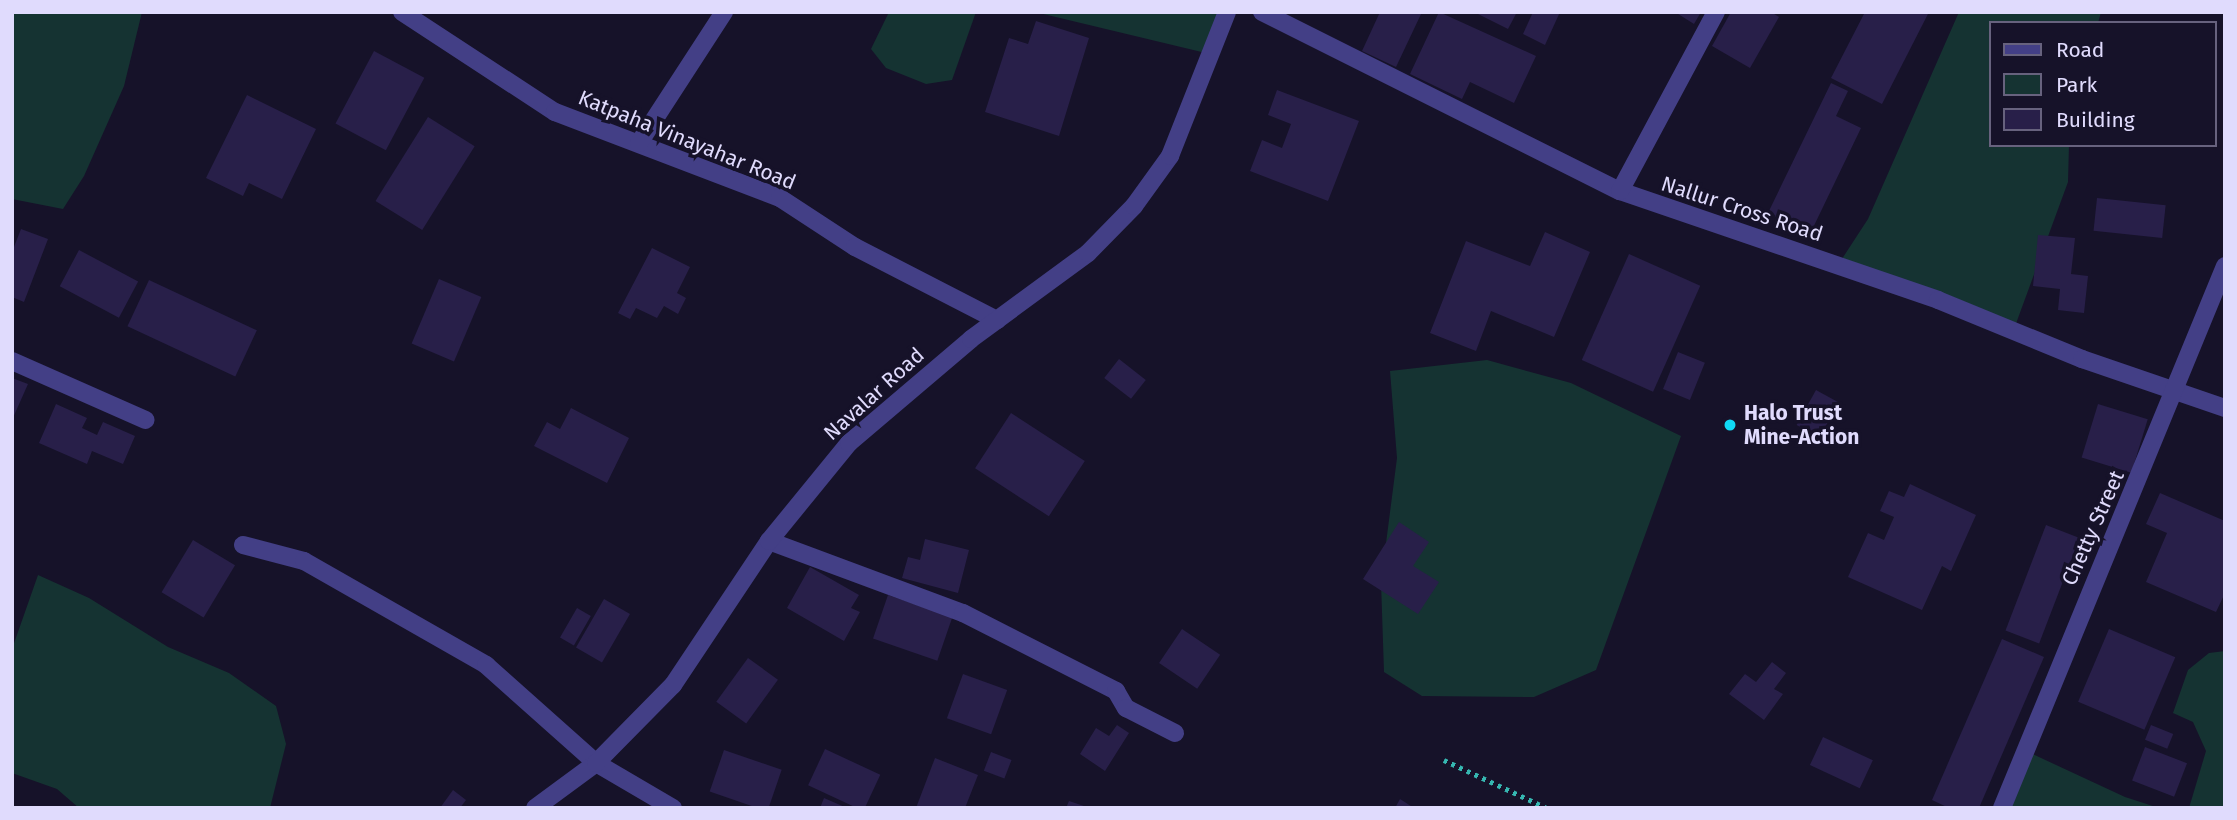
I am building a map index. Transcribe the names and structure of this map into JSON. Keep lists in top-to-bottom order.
{
  "streets": {
    "street": [
      "Katpaha Vinayahar Road",
      "Nallur Cross Road",
      "Navalar Road",
      "Chetty Street"
    ]
  },
  "crossings": [
    ["Katpaha Vinayahar Road", "Navalar Road"],
    ["Nallur Cross Road", "Chetty Street"]
  ],
  "places": ["Halo Trust Mine-Action"],
  "legend": ["Road", "Park", "Building"]
}
